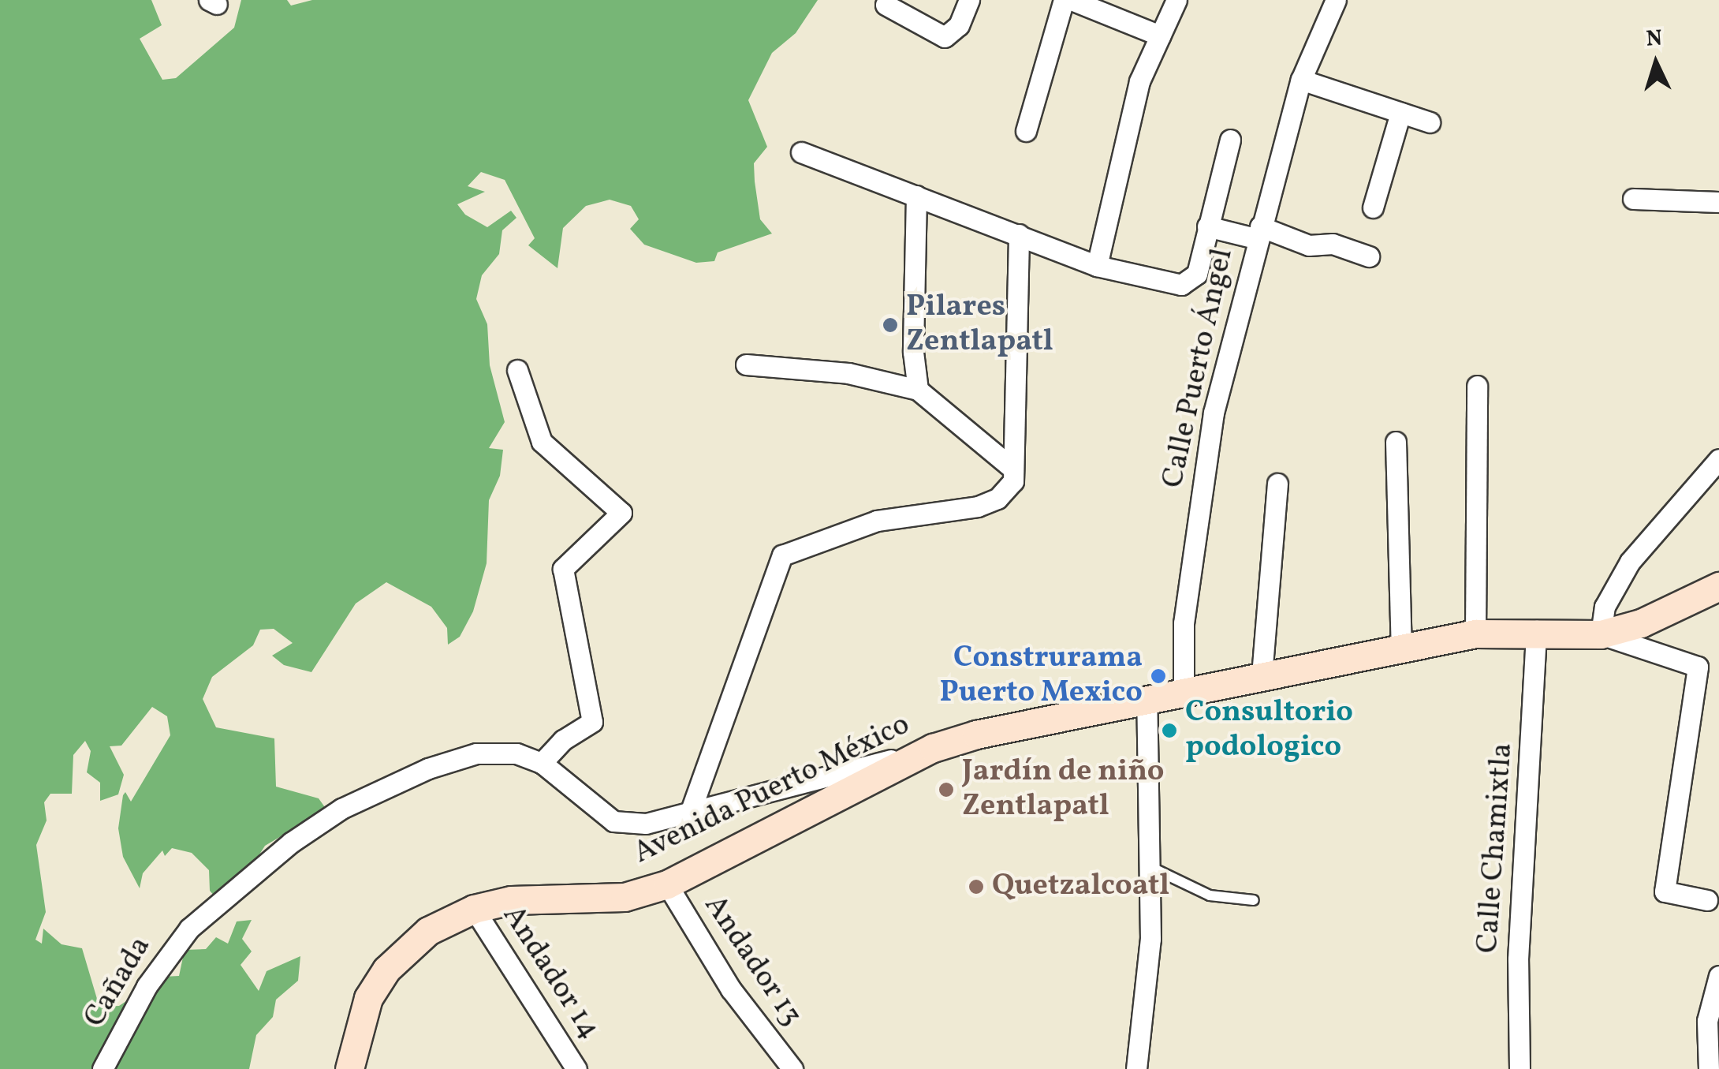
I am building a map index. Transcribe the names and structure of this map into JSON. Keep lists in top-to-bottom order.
{
  "streets": {
    "main road": ["Avenida Puerto México"],
    "street": [
      "Calle Puerto Ángel",
      "Calle Chamixtla",
      "Andador 13",
      "Andador 14",
      "Cañada"
    ]
  },
  "crossings": [
    ["Calle Puerto Ángel", "Avenida Puerto México"],
    ["Avenida Puerto México", "Calle Chamixtla"],
    ["Avenida Puerto México", "Andador 13"],
    ["Avenida Puerto México", "Andador 14"]
  ],
  "places": [
    "Pilares Zentlapatl",
    "Construrama Puerto Mexico",
    "Consultorio podologico",
    "Jardín de niño Zentlapatl",
    "Quetzalcoatl"
  ],
  "north": "top"
}
